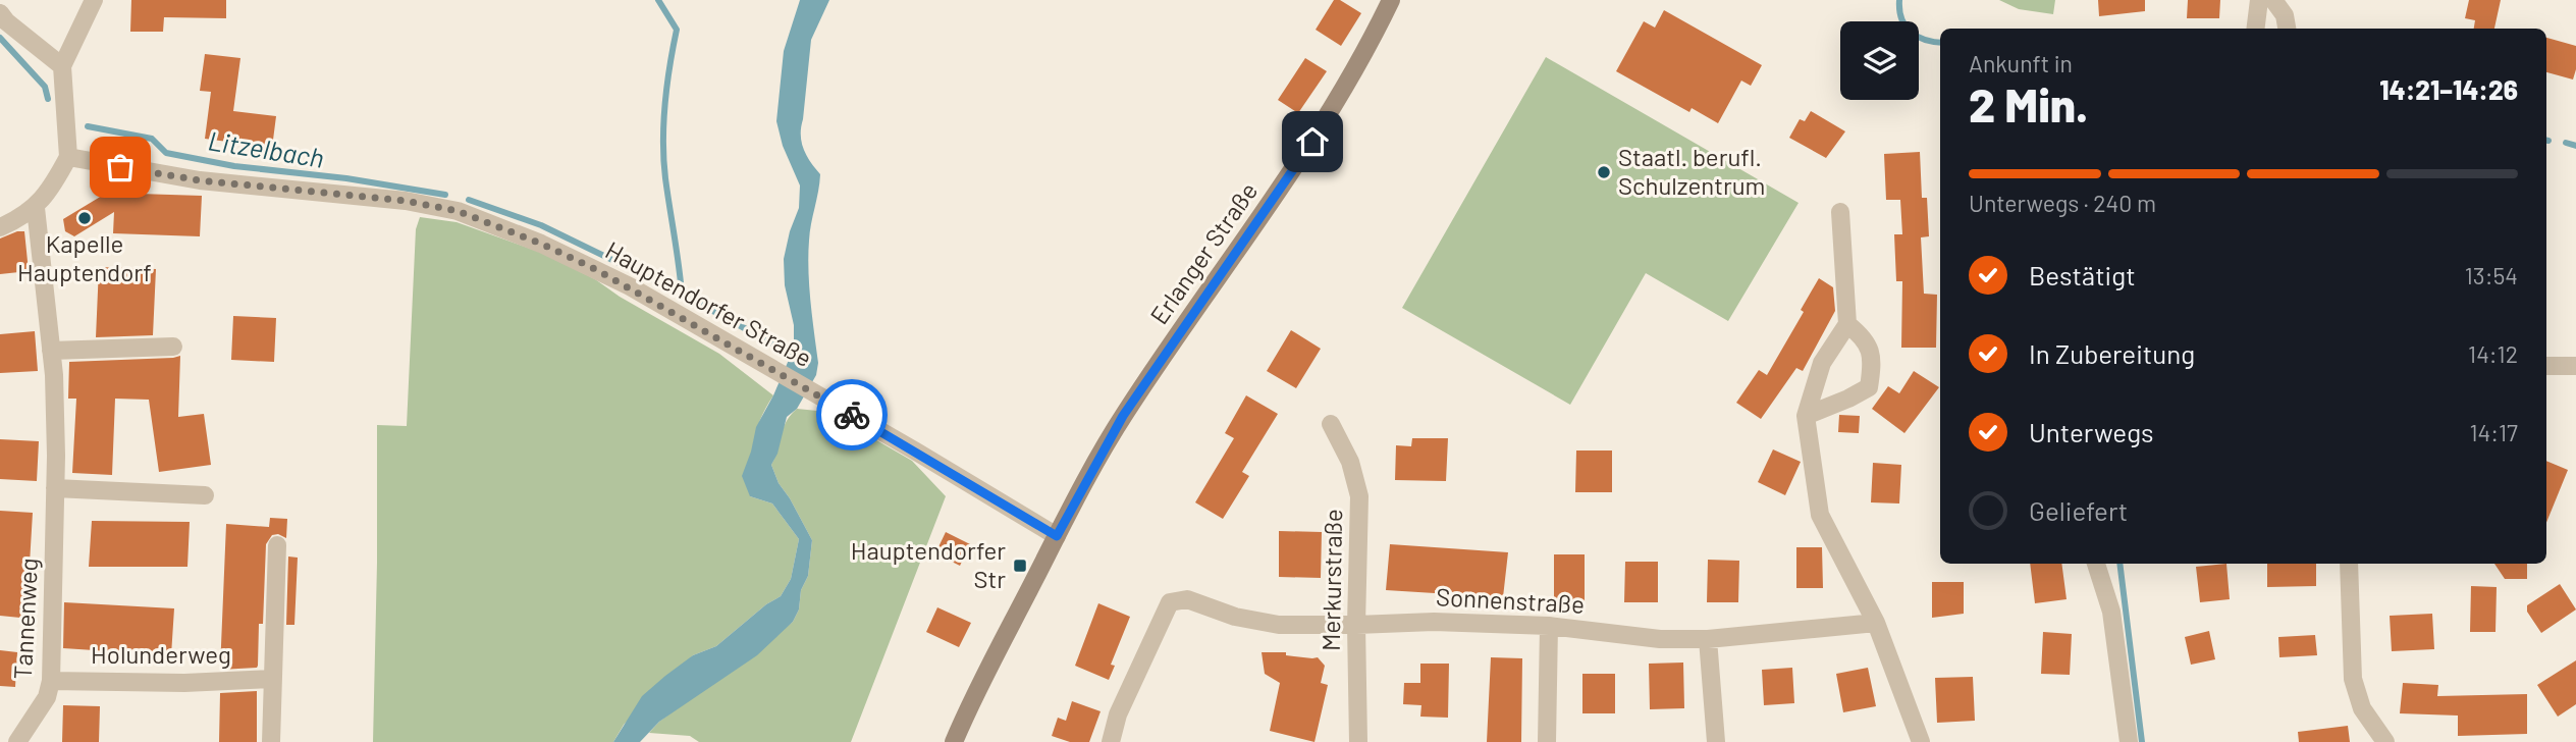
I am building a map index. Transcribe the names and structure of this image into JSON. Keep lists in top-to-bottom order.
{
  "streets": {
    "street": [
      "Erlanger Straße",
      "Hauptendorfer Straße",
      "Merkurstraße",
      "Sonnenstraße",
      "Tannenweg",
      "Holunderweg"
    ]
  },
  "crossings": [
    ["Erlanger Straße", "Hauptendorfer Straße"],
    ["Merkurstraße", "Sonnenstraße"],
    ["Tannenweg", "Holunderweg"]
  ],
  "water": ["Litzelbach"],
  "places": {
    "other": ["Staatl. berufl. Schulzentrum", "Kapelle Hauptendorf"],
    "transit": ["Hauptendorfer Str"]
  },
  "page": {
    "heading": ["2 Min.", "Ankunft in", "14:21–14:26"],
    "bar": "Unterwegs · 240 m",
    "list": [
      ["Bestätigt", "13:54"],
      ["In Zubereitung", "14:12"],
      ["Unterwegs", "14:17"],
      "Geliefert"
    ]
  }
}
